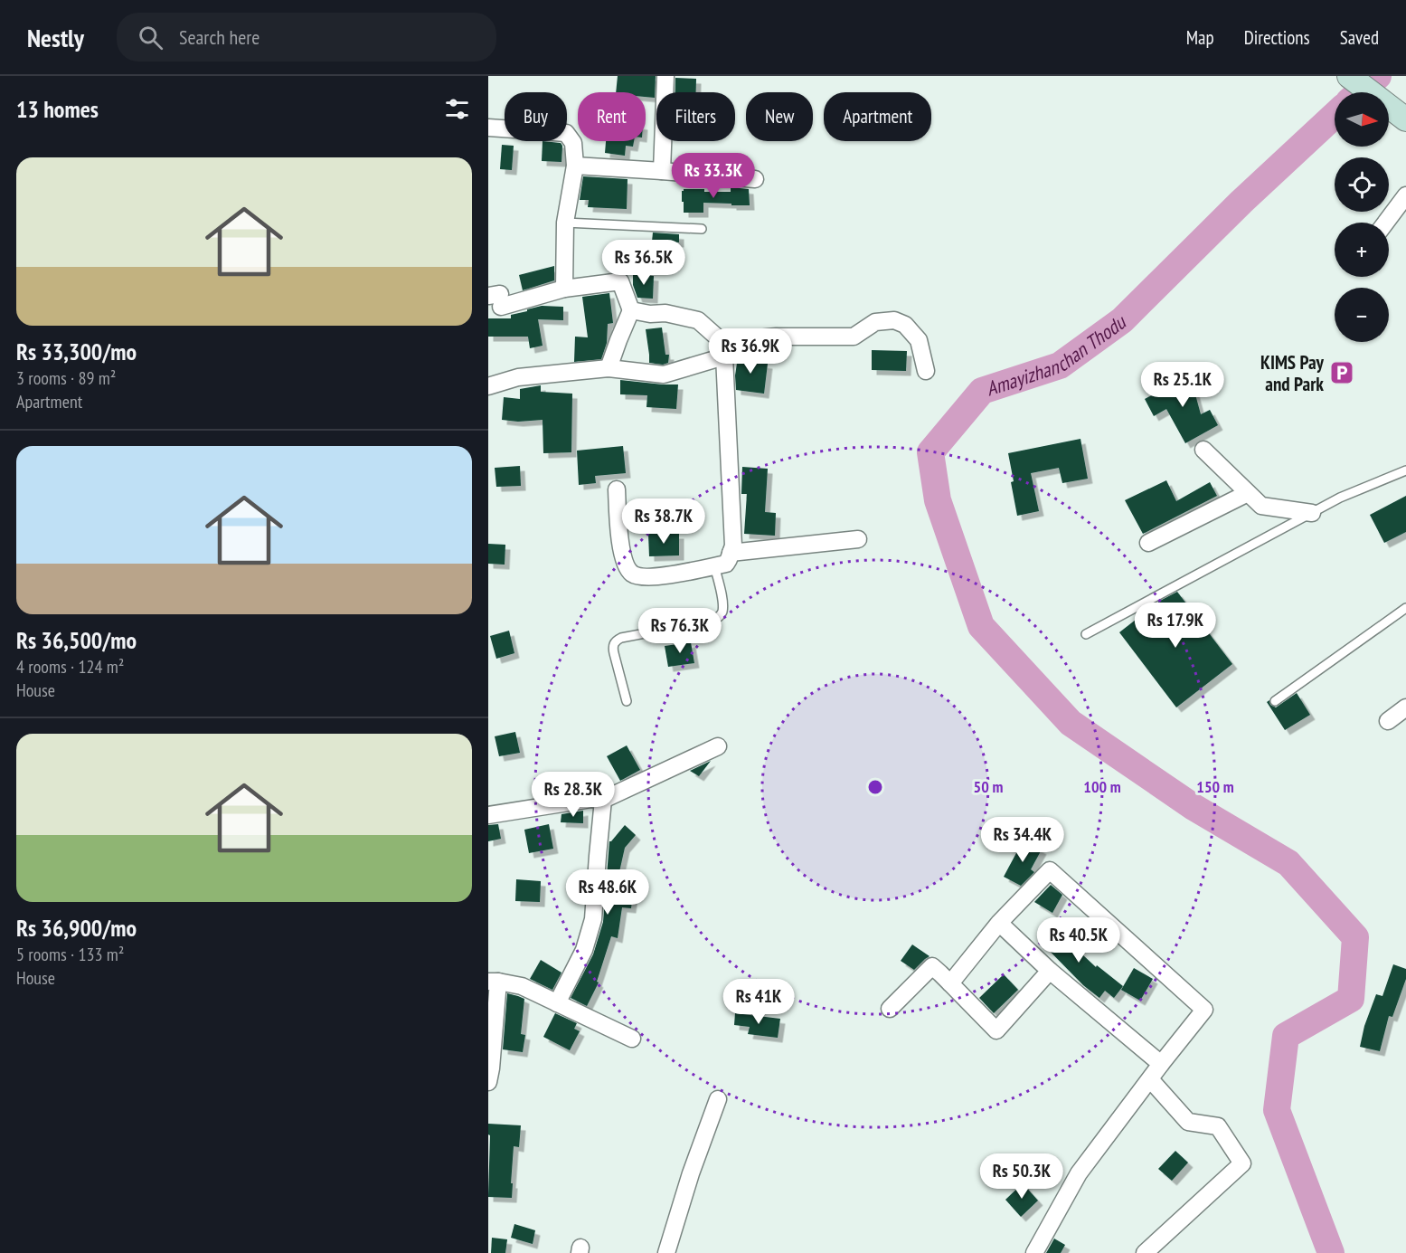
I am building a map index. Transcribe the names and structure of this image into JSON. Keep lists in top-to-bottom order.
{
  "water": ["Amayizhanchan Thodu"],
  "places": {
    "parking": ["KIMS Pay and Park"]
  },
  "north": "right",
  "page": {
    "header": "Nestly",
    "search": "Search here",
    "nav": ["Map", "Directions", "Saved"],
    "heading": "13 homes",
    "map_buttons": ["+", "−"],
    "chip": [
      "Buy",
      "Rent",
      "Filters",
      "New",
      "Apartment"
    ],
    "list": [
      {
        "name": "Rs 33,300/mo",
        "note": "3 rooms · 89 m² · Apartment"
      },
      {
        "name": "Rs 36,500/mo",
        "note": "4 rooms · 124 m² · House"
      },
      {
        "name": "Rs 36,900/mo",
        "note": "5 rooms · 133 m² · House"
      }
    ],
    "price": [
      "Rs 33.3K",
      "Rs 36.5K",
      "Rs 36.9K",
      "Rs 25.1K",
      "Rs 38.7K",
      "Rs 17.9K",
      "Rs 76.3K",
      "Rs 28.3K",
      "Rs 34.4K",
      "Rs 48.6K",
      "Rs 40.5K",
      "Rs 41K",
      "Rs 50.3K"
    ]
  },
  "rings": ["50 m", "100 m", "150 m"]
}
